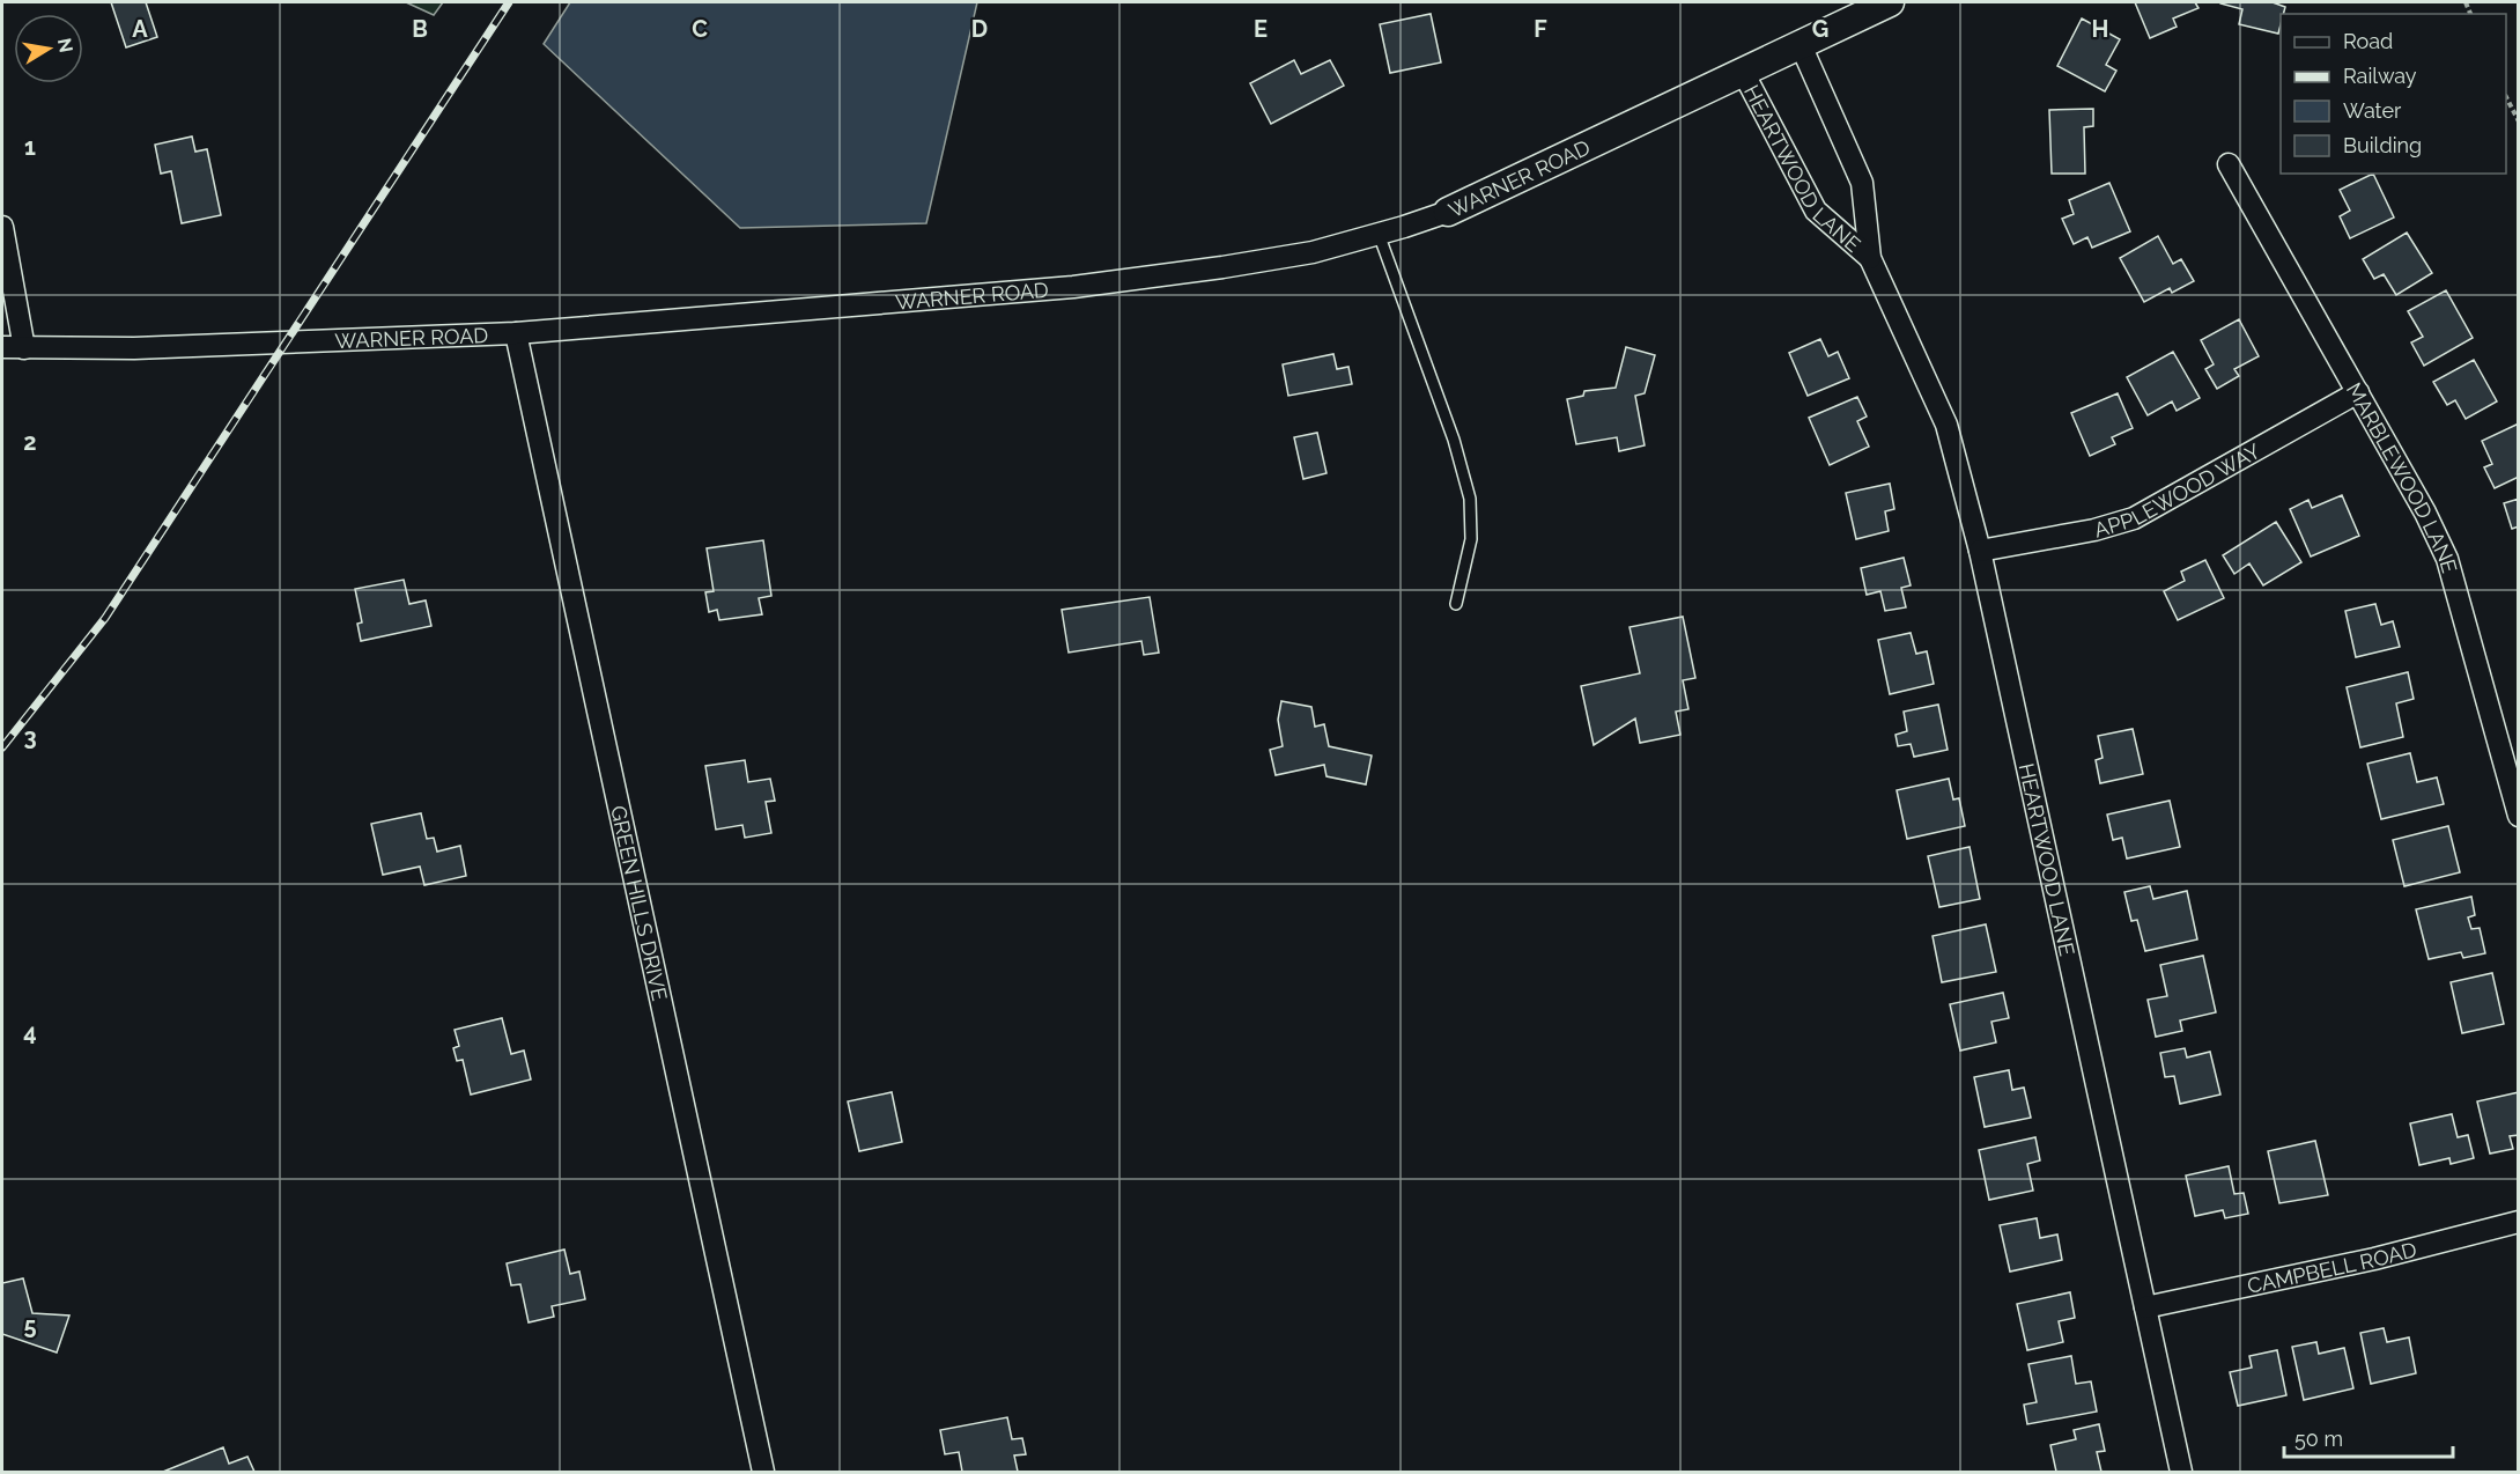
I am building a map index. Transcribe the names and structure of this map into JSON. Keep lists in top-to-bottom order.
{
  "streets": {
    "street": [
      "HEARTWOOD LANE",
      "WARNER ROAD",
      "MARBLEWOOD LANE",
      "APPLEWOOD WAY",
      "GREEN HILLS DRIVE",
      "CAMPBELL ROAD"
    ]
  },
  "crossings": [
    ["HEARTWOOD LANE", "WARNER ROAD"],
    ["HEARTWOOD LANE", "APPLEWOOD WAY"],
    ["HEARTWOOD LANE", "CAMPBELL ROAD"],
    ["WARNER ROAD", "GREEN HILLS DRIVE"],
    ["MARBLEWOOD LANE", "APPLEWOOD WAY"]
  ],
  "legend": [
    "Road",
    "Railway",
    "Water",
    "Building"
  ],
  "scale_bar": "50 m",
  "north": "right",
  "grid": {
    "columns": [
      "A",
      "B",
      "C",
      "D",
      "E",
      "F",
      "G",
      "H"
    ],
    "rows": [
      "1",
      "2",
      "3",
      "4",
      "5"
    ]
  }
}
